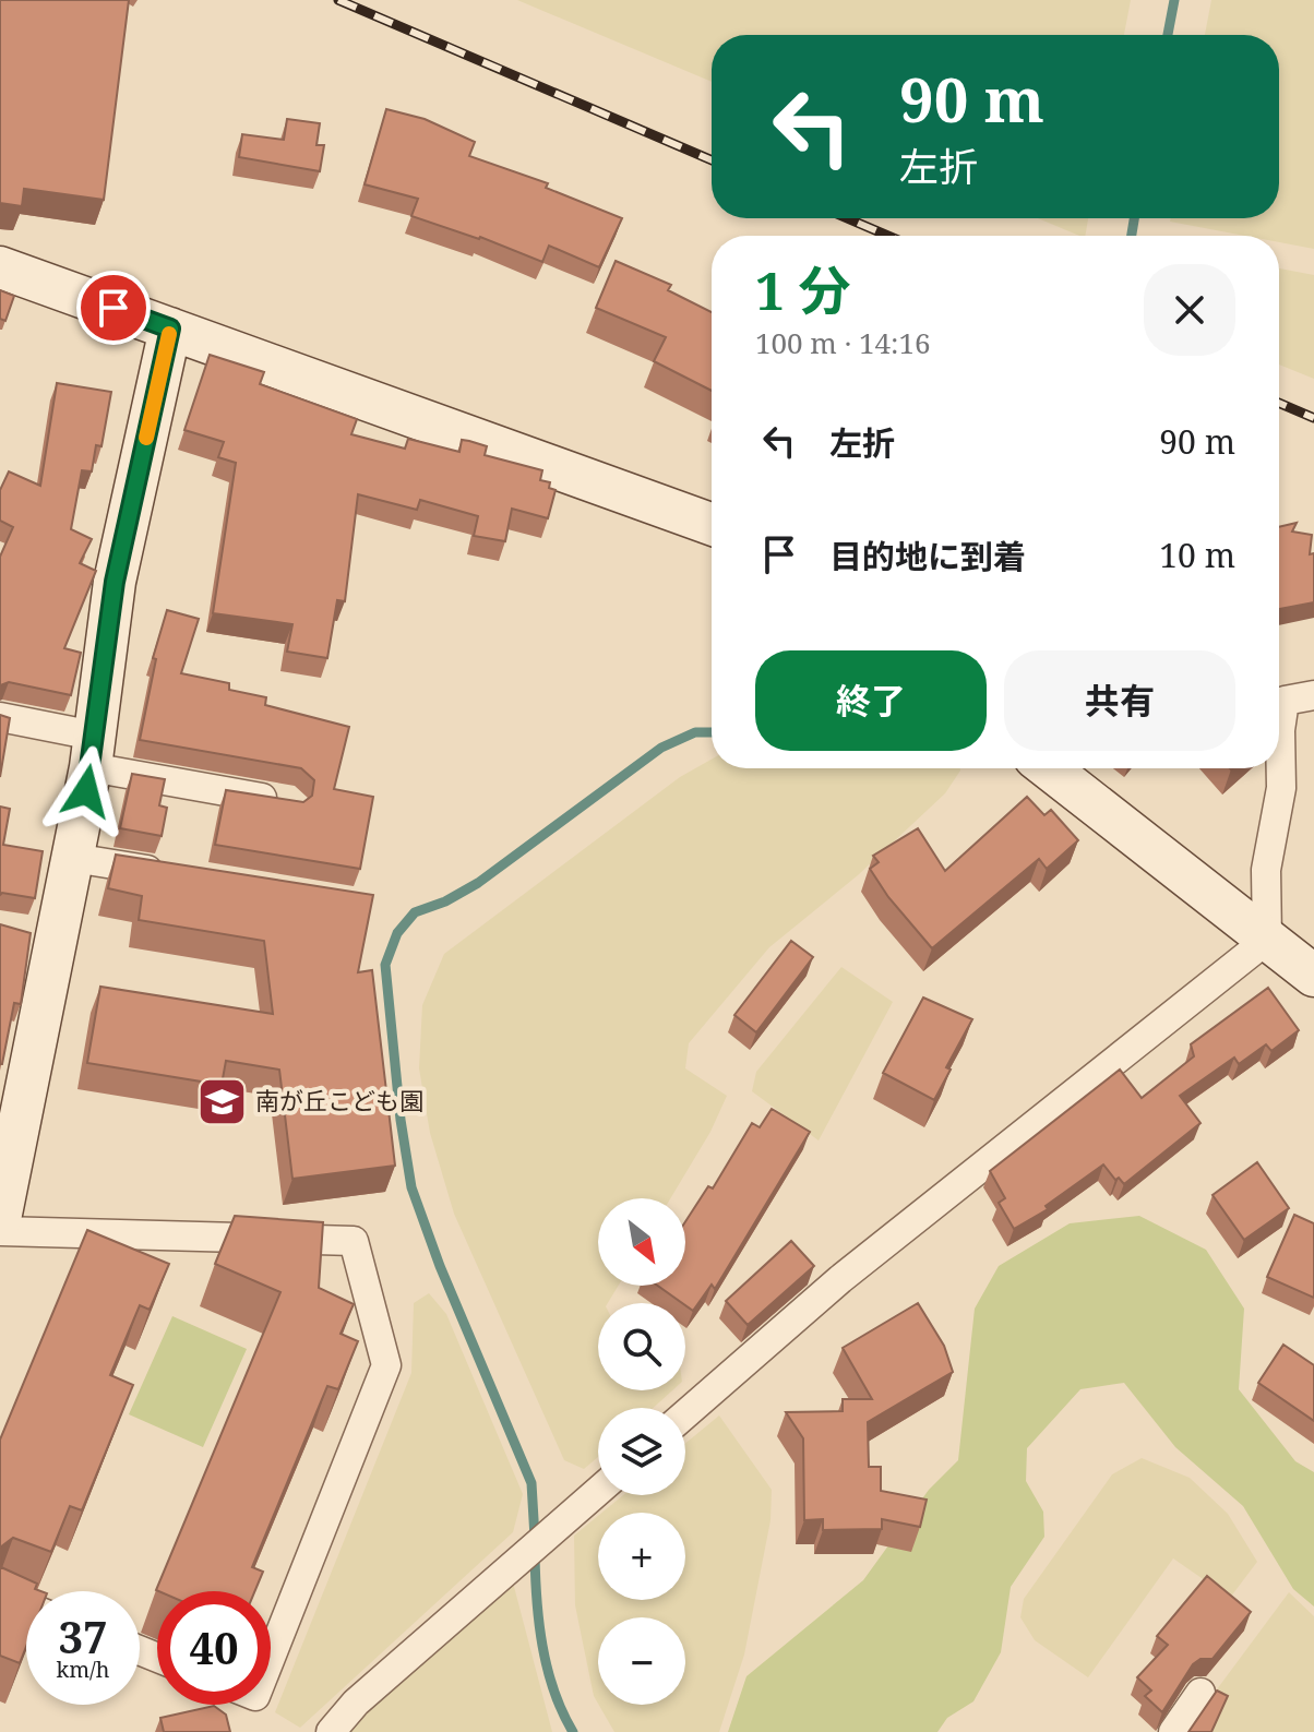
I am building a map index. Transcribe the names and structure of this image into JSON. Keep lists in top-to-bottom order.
{
  "places": {
    "school or university": ["南が丘こども園"]
  },
  "north": "bottom right",
  "page": {
    "turn": ["90 m", "左折"],
    "heading": ["1 分", "100 m · 14:16"],
    "list": [
      {
        "name": "左折",
        "value": "90 m"
      },
      {
        "name": "目的地に到着",
        "value": "10 m"
      }
    ],
    "buttons": ["終了", "共有"],
    "map_buttons": ["+", "−"],
    "speed": "37 km/h",
    "limit": "40"
  }
}
